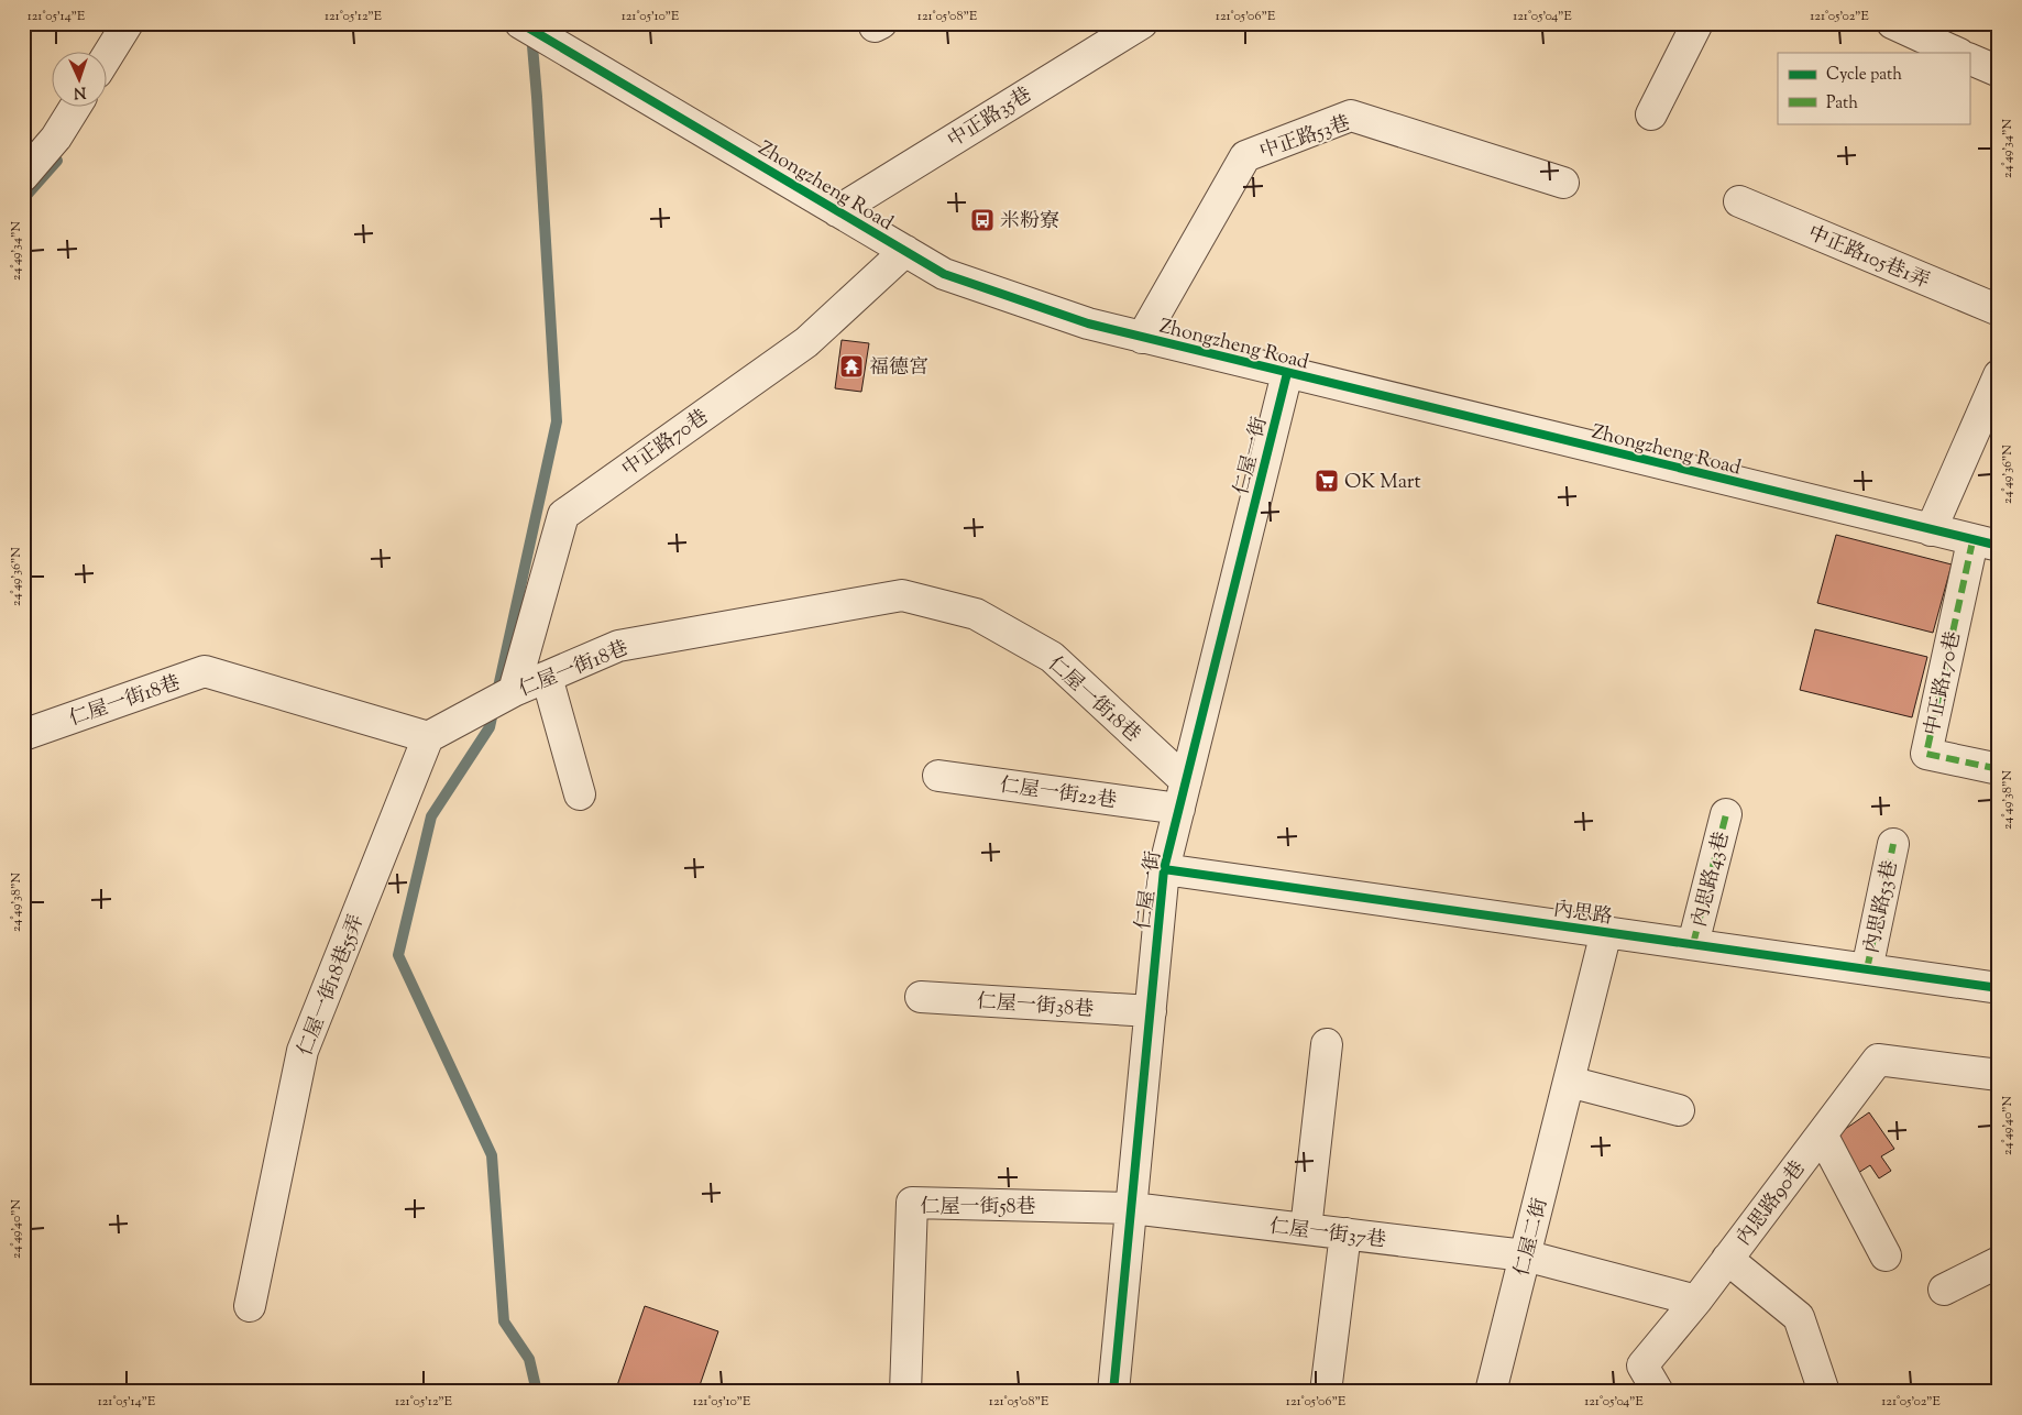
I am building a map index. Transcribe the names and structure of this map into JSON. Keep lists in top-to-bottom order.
{
  "streets": {
    "street": [
      "中正路35巷",
      "中正路53巷",
      "Zhongzheng Road",
      "中正路105巷1弄",
      "中正路70巷",
      "仁屋一街",
      "仁屋一街18巷",
      "中正路170巷",
      "仁屋一街22巷",
      "內思路43巷",
      "內思路53巷",
      "內思路",
      "仁屋一街18巷55弄",
      "仁屋一街38巷",
      "內思路90巷",
      "仁屋一街58巷",
      "仁屋一街37巷",
      "仁屋二街"
    ]
  },
  "crossings": [
    ["中正路35巷", "Zhongzheng Road"],
    ["中正路53巷", "Zhongzheng Road"],
    ["Zhongzheng Road", "中正路70巷"],
    ["Zhongzheng Road", "仁屋一街"],
    ["Zhongzheng Road", "中正路170巷"],
    ["中正路70巷", "仁屋一街18巷"],
    ["仁屋一街", "仁屋一街18巷"],
    ["仁屋一街", "仁屋一街22巷"],
    ["仁屋一街", "內思路"],
    ["仁屋一街", "仁屋一街38巷"],
    ["仁屋一街", "仁屋一街58巷"],
    ["仁屋一街", "仁屋一街37巷"],
    ["仁屋一街18巷", "仁屋一街22巷"],
    ["仁屋一街18巷", "仁屋一街18巷55弄"],
    ["內思路43巷", "內思路"],
    ["內思路53巷", "內思路"],
    ["內思路", "仁屋二街"],
    ["仁屋一街58巷", "仁屋一街37巷"],
    ["仁屋一街37巷", "仁屋二街"]
  ],
  "places": {
    "bus stop": ["米粉寮"],
    "temple": ["福德宮"],
    "supermarket": ["OK Mart"]
  },
  "legend": ["Cycle path", "Path"],
  "north": "bottom",
  "coordinates": [
    "121°05'14\"E",
    "121°05'12\"E",
    "121°05'10\"E",
    "121°05'08\"E",
    "121°05'06\"E",
    "121°05'04\"E",
    "121°05'02\"E",
    "24°49'34\"N",
    "24°49'36\"N",
    "24°49'38\"N",
    "24°49'40\"N"
  ]
}
